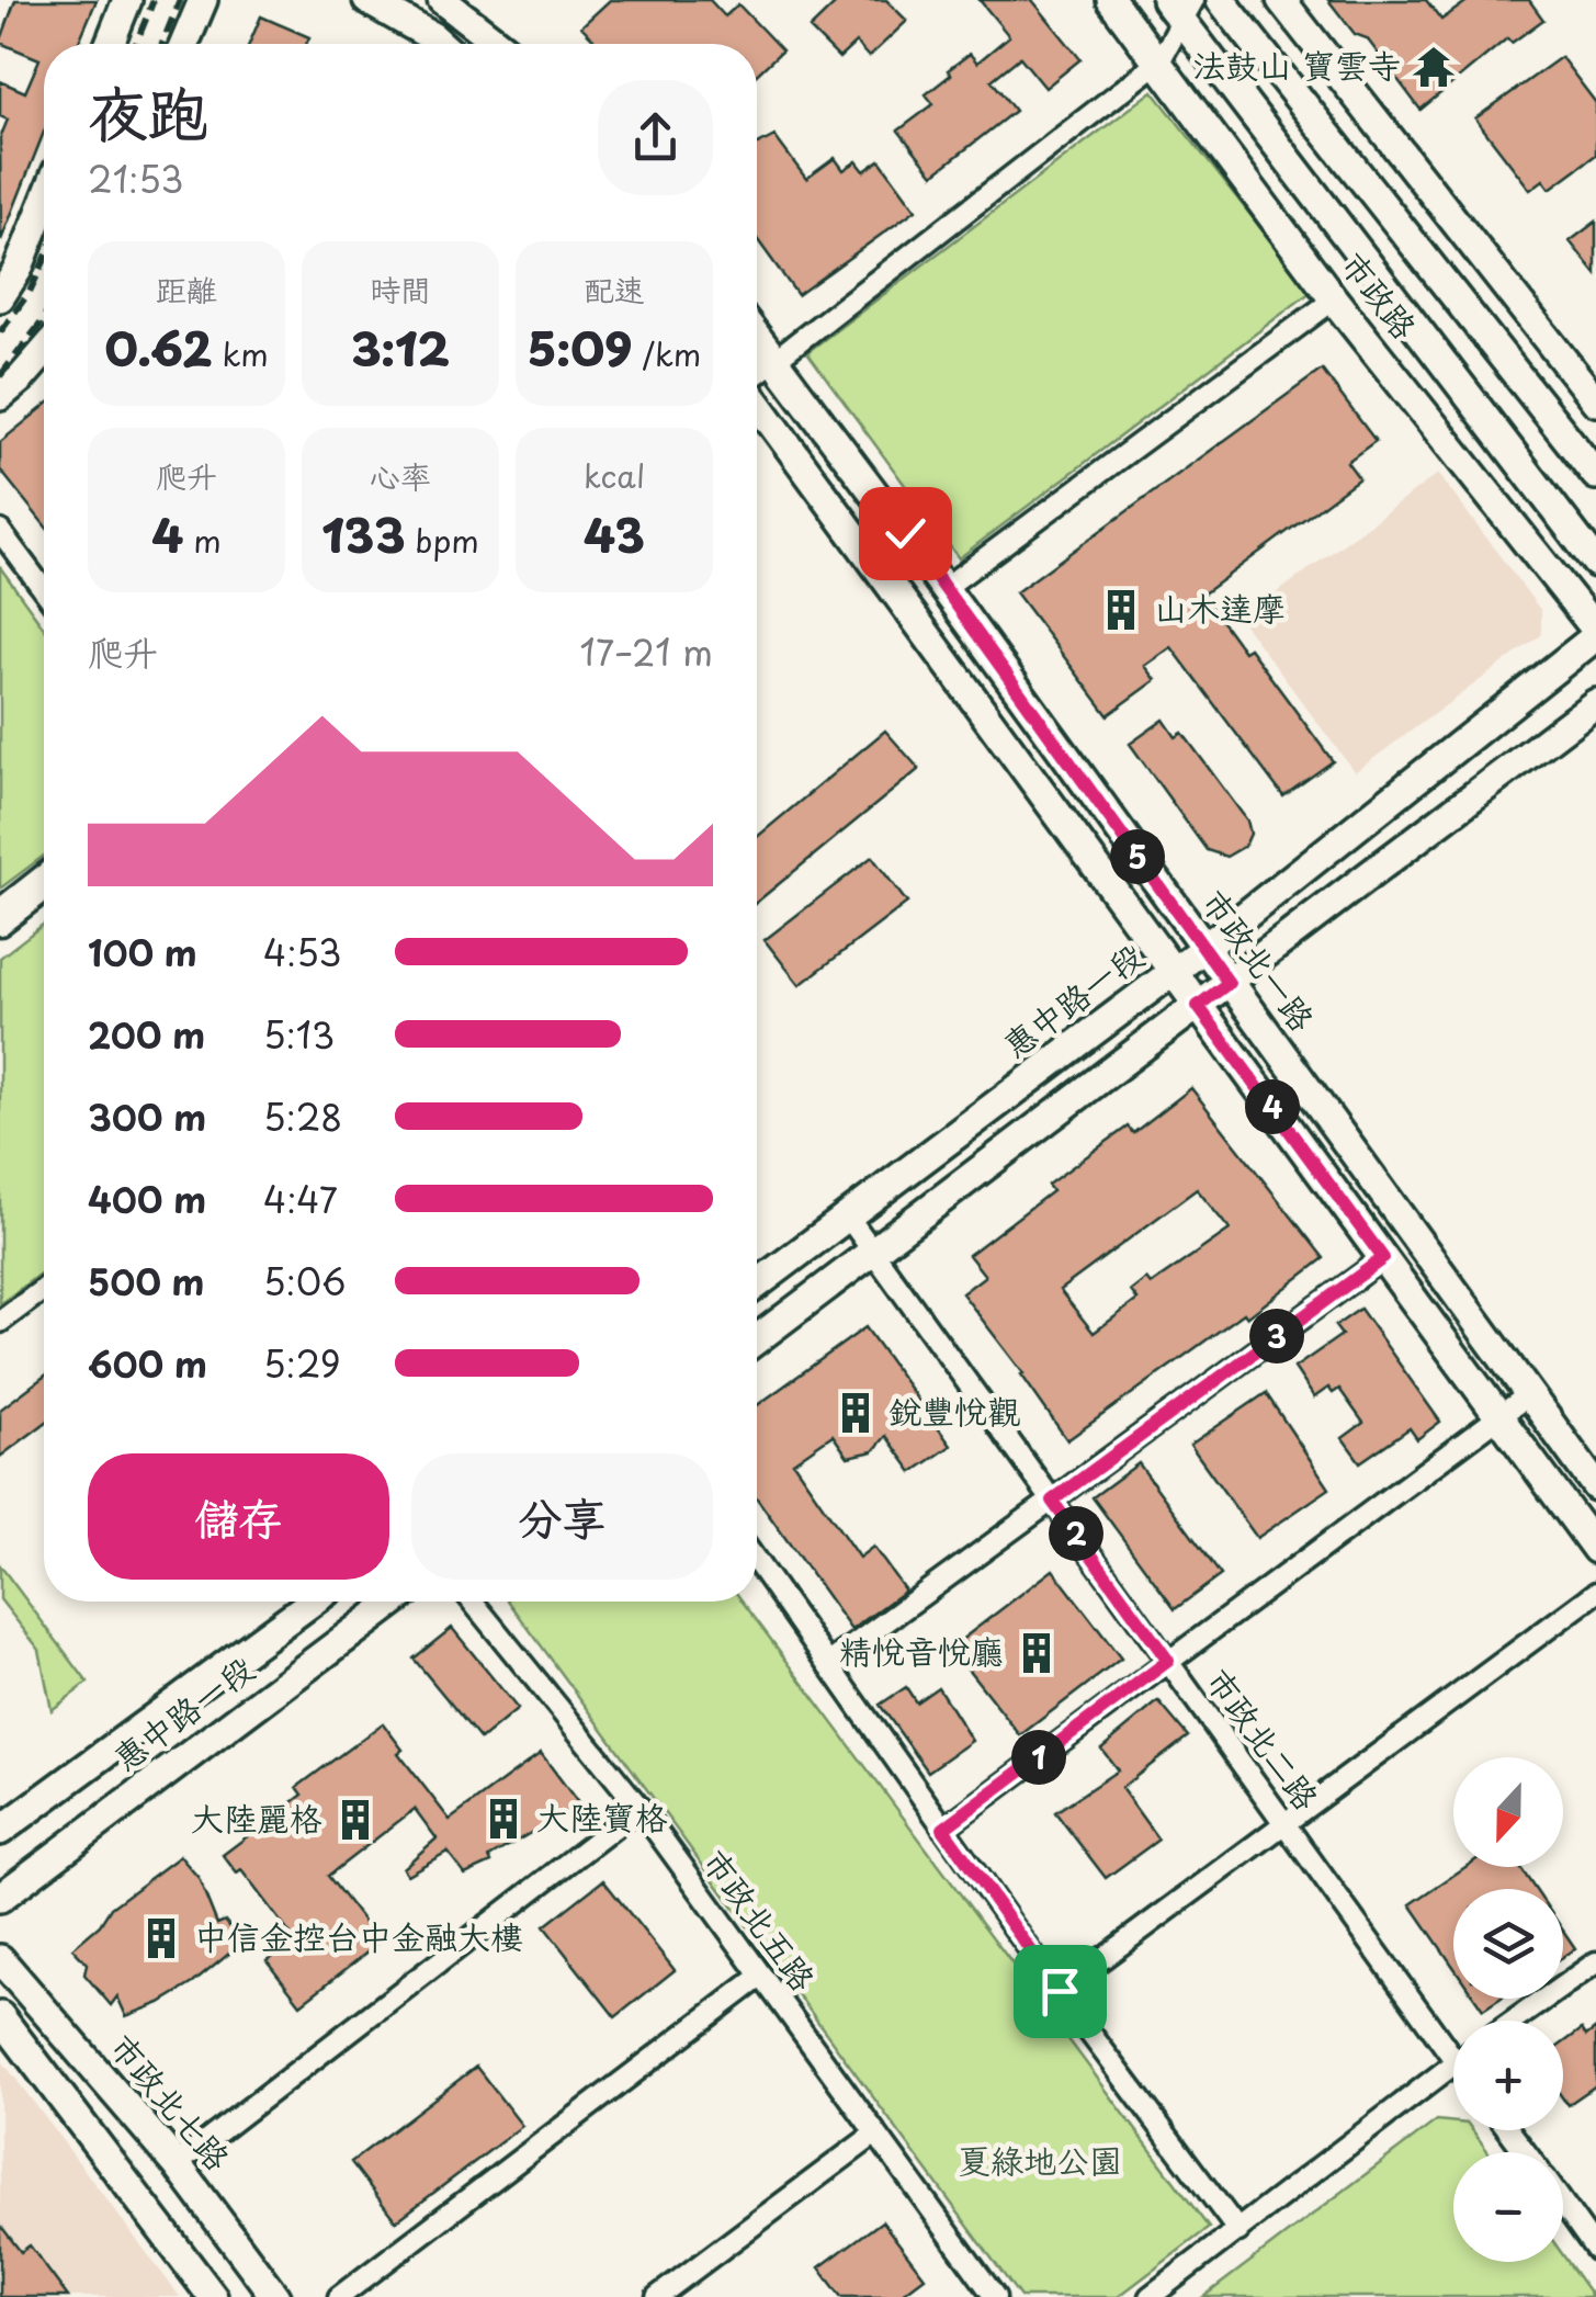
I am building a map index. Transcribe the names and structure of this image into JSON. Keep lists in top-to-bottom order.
{
  "streets": {
    "street": [
      "市政路",
      "市政北一路",
      "惠中路一段",
      "市政北二路",
      "市政北五路",
      "市政北七路"
    ]
  },
  "crossings": [
    ["市政路", "惠中路一段"],
    ["市政北一路", "惠中路一段"],
    ["惠中路一段", "市政北二路"]
  ],
  "parks": ["夏綠地公園"],
  "places": {
    "temple": ["法鼓山 寶雲寺"],
    "building": [
      "山木達摩",
      "銳豐悅觀",
      "精悅音悅廳",
      "大陸寶格",
      "大陸麗格",
      "中信金控台中金融大樓"
    ]
  },
  "north": "bottom",
  "page": {
    "heading": ["夜跑", "21:53"],
    "stats": [
      ["距離", "0.62 km"],
      ["時間", "3:12"],
      ["配速", "5:09 /km"],
      ["爬升", "4 m"],
      ["心率", "133 bpm"],
      ["kcal", "43"]
    ],
    "chart": ["爬升", "17–21 m"],
    "pins": [
      "5",
      "4",
      "3",
      "2",
      "1"
    ],
    "list": [
      {
        "name": "100 m",
        "note": "4:53"
      },
      {
        "name": "200 m",
        "note": "5:13"
      },
      {
        "name": "300 m",
        "note": "5:28"
      },
      {
        "name": "400 m",
        "note": "4:47"
      },
      {
        "name": "500 m",
        "note": "5:06"
      },
      {
        "name": "600 m",
        "note": "5:29"
      }
    ],
    "buttons": ["儲存", "分享"],
    "map_buttons": ["+", "−"]
  }
}
